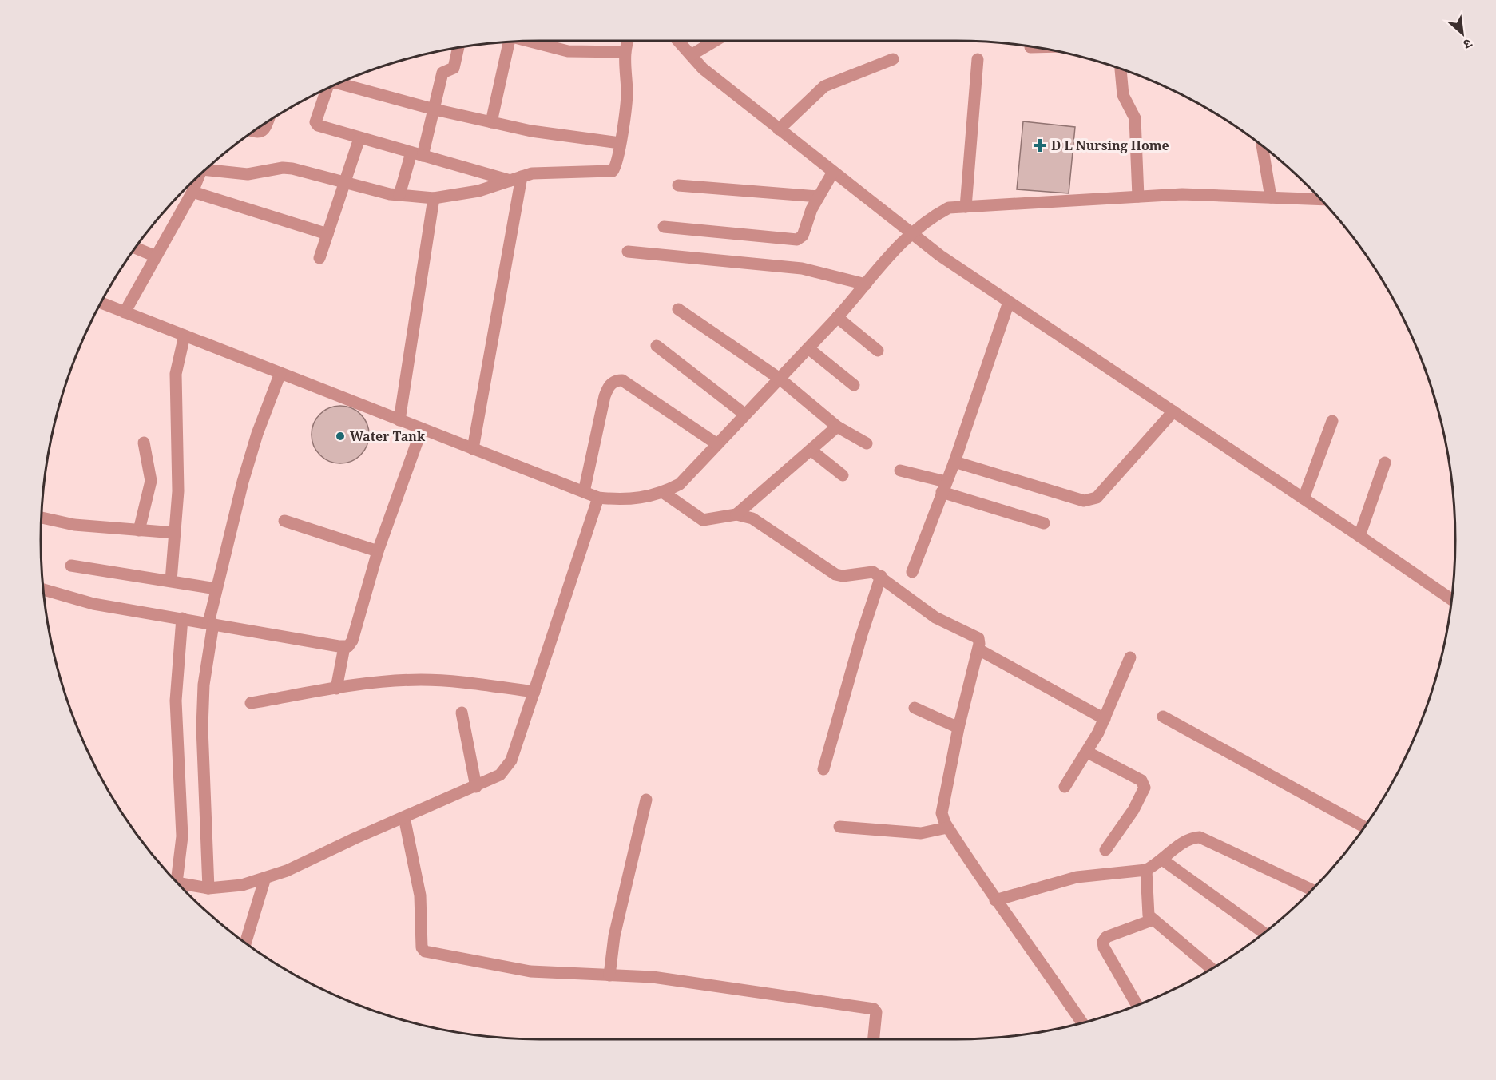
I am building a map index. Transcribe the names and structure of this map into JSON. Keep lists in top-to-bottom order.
{
  "places": {
    "health": ["D L Nursing Home"],
    "other": ["Water Tank"]
  },
  "north": "bottom right"
}
